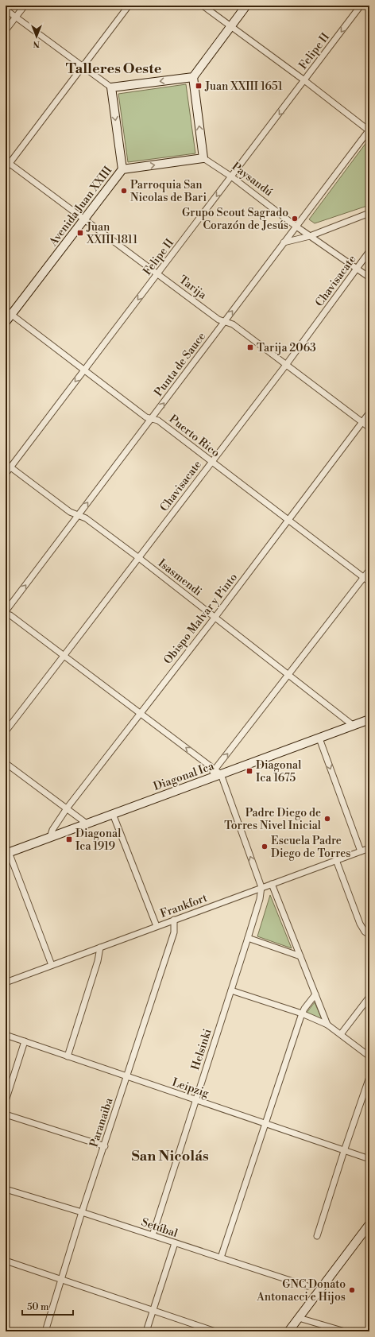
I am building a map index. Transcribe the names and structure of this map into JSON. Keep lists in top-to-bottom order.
{
  "streets": {
    "main road": ["Avenida Juan XXIII", "Diagonal Ica"],
    "street": [
      "Felipe II",
      "Paysandú",
      "Chavisacate",
      "Tarija",
      "Punta de Sauce",
      "Puerto Rico",
      "Isasmendi",
      "Obispo Malvar y Pinto",
      "Frankfort",
      "Helsinki",
      "Leipzig",
      "Paranaiba",
      "Setúbal"
    ]
  },
  "crossings": [
    ["Felipe II", "Paysandú"],
    ["Felipe II", "Tarija"],
    ["Felipe II", "Puerto Rico"],
    ["Felipe II", "Isasmendi"],
    ["Paysandú", "Avenida Juan XXIII"],
    ["Paysandú", "Chavisacate"],
    ["Paysandú", "Punta de Sauce"],
    ["Avenida Juan XXIII", "Tarija"],
    ["Avenida Juan XXIII", "Puerto Rico"],
    ["Chavisacate", "Tarija"],
    ["Chavisacate", "Puerto Rico"],
    ["Chavisacate", "Isasmendi"],
    ["Tarija", "Punta de Sauce"],
    ["Tarija", "Obispo Malvar y Pinto"],
    ["Punta de Sauce", "Puerto Rico"],
    ["Punta de Sauce", "Isasmendi"],
    ["Puerto Rico", "Obispo Malvar y Pinto"],
    ["Isasmendi", "Obispo Malvar y Pinto"],
    ["Isasmendi", "Diagonal Ica"],
    ["Obispo Malvar y Pinto", "Diagonal Ica"],
    ["Frankfort", "Helsinki"],
    ["Frankfort", "Paranaiba"],
    ["Helsinki", "Leipzig"],
    ["Helsinki", "Setúbal"],
    ["Leipzig", "Paranaiba"],
    ["Paranaiba", "Setúbal"]
  ],
  "one_way": ["Felipe II", "Punta de Sauce"],
  "districts": ["Talleres Oeste", "San Nicolás"],
  "places": {
    "transit": [
      "Juan XXIII 1651",
      "Juan XXIII 1811",
      "Tarija 2063",
      "Diagonal Ica 1675",
      "Diagonal Ica 1919"
    ],
    "other": [
      "Parroquia San Nicolas de Bari",
      "Grupo Scout Sagrado Corazón de Jesús",
      "Padre Diego de Torres Nivel Inicial",
      "Escuela Padre Diego de Torres",
      "GNC Donato Antonacci e Hijos"
    ]
  },
  "scale_bar": "50 m",
  "north": "bottom"
}
